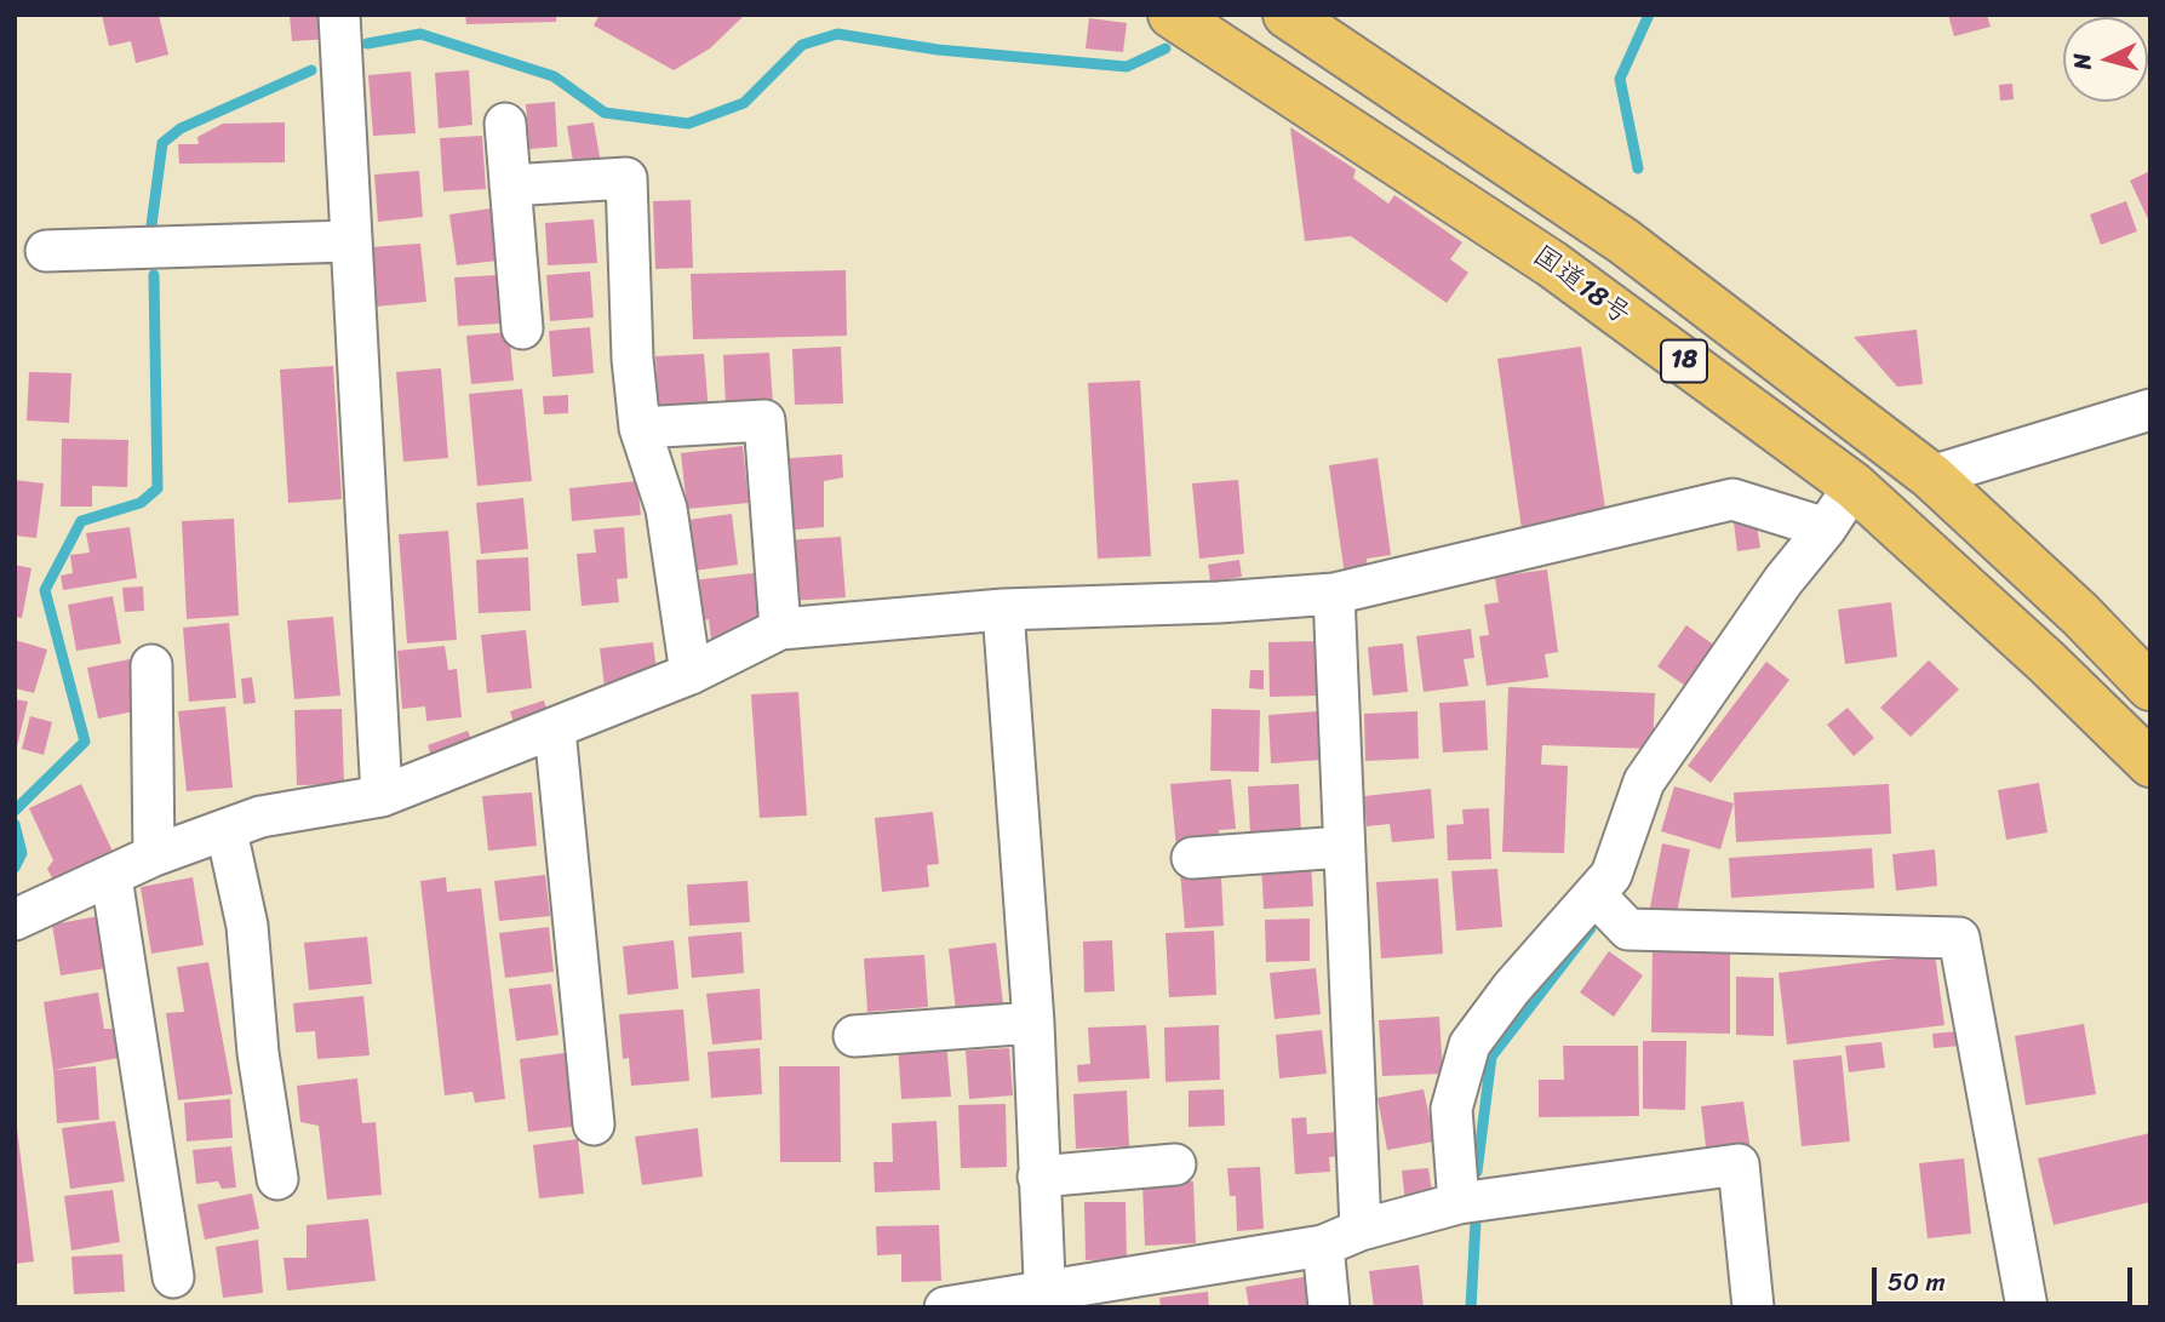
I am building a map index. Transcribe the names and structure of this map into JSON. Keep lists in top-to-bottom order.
{
  "streets": {
    "highway": ["国道18号", "18"]
  },
  "scale_bar": "50 m",
  "north": "left"
}
